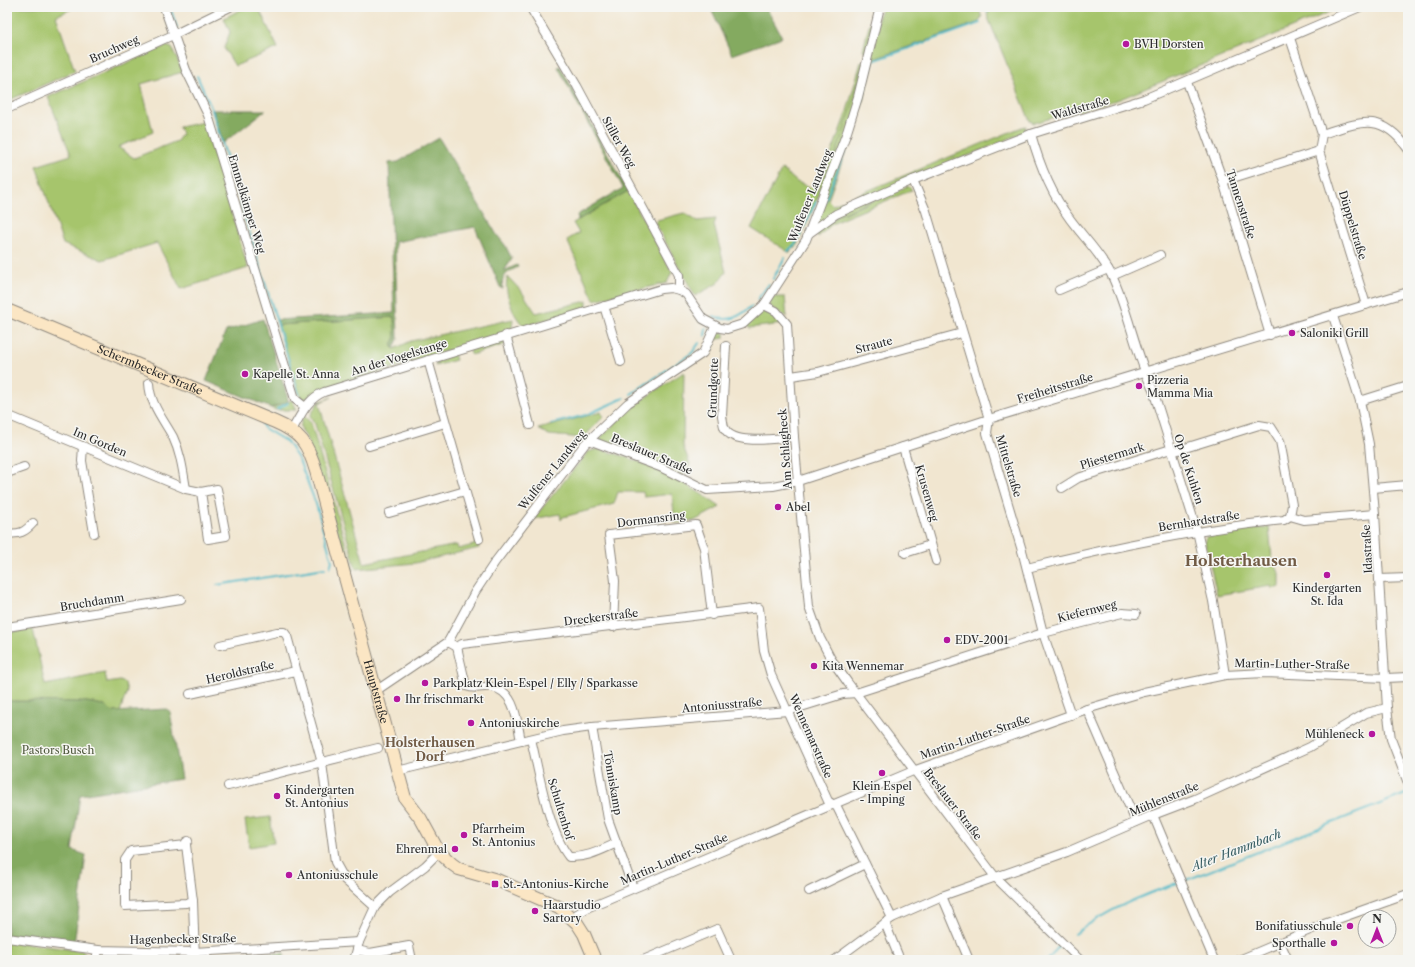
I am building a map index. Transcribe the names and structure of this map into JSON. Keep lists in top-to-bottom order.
{
  "streets": {
    "main road": ["Schermbecker Straße", "Hauptstraße"],
    "street": [
      "Bruchweg",
      "Waldstraße",
      "Stiller Weg",
      "Wulfener Landweg",
      "Emmelkämper Weg",
      "Tannenstraße",
      "Düppelstraße",
      "Straute",
      "An der Vogelstange",
      "Grundgotte",
      "Freiheitsstraße",
      "Im Gorden",
      "Am Schlagheck",
      "Breslauer Straße",
      "Pliestermark",
      "Mittelstraße",
      "Op de Kuhlen",
      "Krusenweg",
      "Dormansring",
      "Bernhardstraße",
      "Idastraße",
      "Bruchdamm",
      "Kiefernweg",
      "Dreckerstraße",
      "Martin-Luther-Straße",
      "Heroldstraße",
      "Antoniusstraße",
      "Wennemarstraße",
      "Tönniskamp",
      "Mühlenstraße",
      "Schultenhof",
      "Hagenbecker Straße"
    ]
  },
  "crossings": [
    ["Bruchweg", "Emmelkämper Weg"],
    ["Waldstraße", "Wulfener Landweg"],
    ["Waldstraße", "Tannenstraße"],
    ["Waldstraße", "Mittelstraße"],
    ["Waldstraße", "Op de Kuhlen"],
    ["Stiller Weg", "An der Vogelstange"],
    ["Wulfener Landweg", "Am Schlagheck"],
    ["Wulfener Landweg", "Breslauer Straße"],
    ["Wulfener Landweg", "Hauptstraße"],
    ["Emmelkämper Weg", "An der Vogelstange"],
    ["Tannenstraße", "Freiheitsstraße"],
    ["Düppelstraße", "Freiheitsstraße"],
    ["Straute", "Am Schlagheck"],
    ["Straute", "Mittelstraße"],
    ["An der Vogelstange", "Schermbecker Straße"],
    ["An der Vogelstange", "Hauptstraße"],
    ["Schermbecker Straße", "Hauptstraße"],
    ["Grundgotte", "Am Schlagheck"],
    ["Freiheitsstraße", "Am Schlagheck"],
    ["Freiheitsstraße", "Breslauer Straße"],
    ["Freiheitsstraße", "Mittelstraße"],
    ["Freiheitsstraße", "Op de Kuhlen"],
    ["Freiheitsstraße", "Krusenweg"],
    ["Freiheitsstraße", "Idastraße"],
    ["Am Schlagheck", "Breslauer Straße"],
    ["Breslauer Straße", "Martin-Luther-Straße"],
    ["Breslauer Straße", "Antoniusstraße"],
    ["Breslauer Straße", "Mühlenstraße"],
    ["Pliestermark", "Op de Kuhlen"],
    ["Pliestermark", "Bernhardstraße"],
    ["Mittelstraße", "Bernhardstraße"],
    ["Mittelstraße", "Kiefernweg"],
    ["Mittelstraße", "Martin-Luther-Straße"],
    ["Mittelstraße", "Antoniusstraße"],
    ["Op de Kuhlen", "Bernhardstraße"],
    ["Op de Kuhlen", "Martin-Luther-Straße"],
    ["Dormansring", "Dreckerstraße"],
    ["Bernhardstraße", "Idastraße"],
    ["Idastraße", "Martin-Luther-Straße"],
    ["Idastraße", "Mühlenstraße"],
    ["Kiefernweg", "Antoniusstraße"],
    ["Dreckerstraße", "Wennemarstraße"],
    ["Martin-Luther-Straße", "Hauptstraße"],
    ["Martin-Luther-Straße", "Wennemarstraße"],
    ["Martin-Luther-Straße", "Tönniskamp"],
    ["Hauptstraße", "Antoniusstraße"],
    ["Antoniusstraße", "Wennemarstraße"],
    ["Antoniusstraße", "Tönniskamp"],
    ["Antoniusstraße", "Schultenhof"],
    ["Wennemarstraße", "Mühlenstraße"],
    ["Tönniskamp", "Schultenhof"]
  ],
  "districts": ["Holsterhausen", "Holsterhausen Dorf"],
  "water": ["Alter Hammbach"],
  "parks": ["Pastors Busch"],
  "places": {
    "other": [
      "BVH Dorsten",
      "Saloniki Grill",
      "Kapelle St. Anna",
      "Pizzeria Mamma Mia",
      "Abel",
      "Kindergarten St. Ida",
      "EDV-2001",
      "Kita Wennemar",
      "Parkplatz Klein-Espel / Elly / Sparkasse",
      "Ihr frischmarkt",
      "Antoniuskirche",
      "Mühleneck",
      "Klein Espel - Imping",
      "Kindergarten St. Antonius",
      "Pfarrheim St. Antonius",
      "Ehrenmal",
      "Antoniusschule",
      "Haarstudio Sartory",
      "Bonifatiusschule",
      "Sporthalle"
    ],
    "transit": ["St.-Antonius-Kirche"]
  },
  "north": "top"
}
